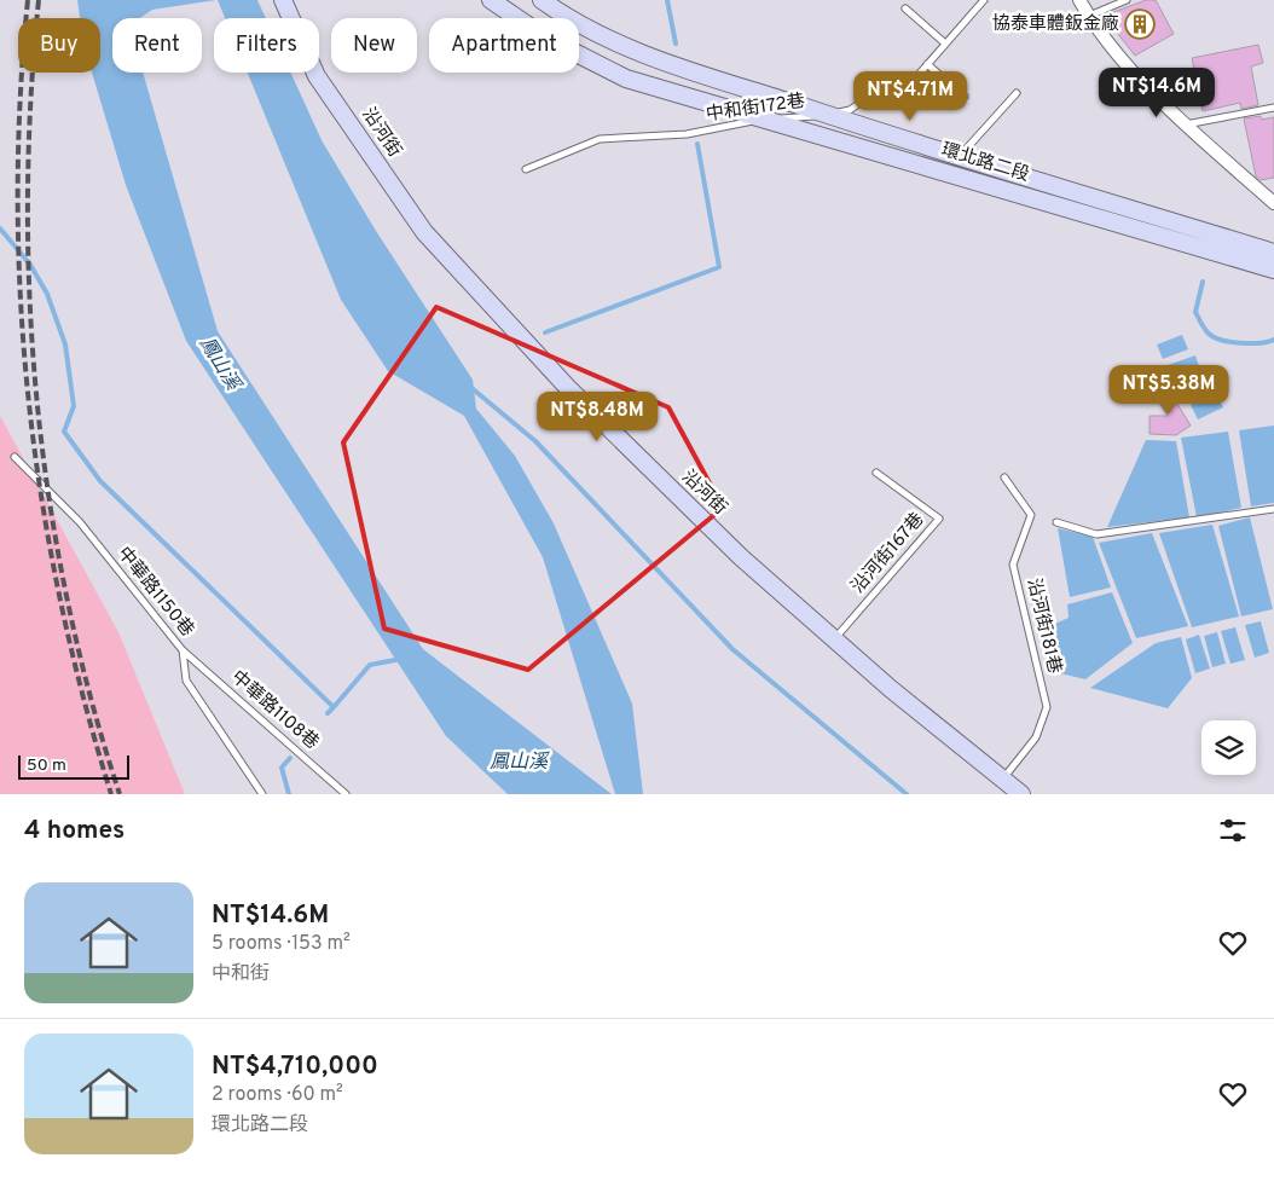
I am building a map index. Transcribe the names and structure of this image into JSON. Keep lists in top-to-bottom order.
{
  "streets": {
    "street": ["沿河街", "環北路二段"],
    "lane": [
      "中和街172巷",
      "沿河街167巷",
      "中華路1150巷",
      "沿河街181巷",
      "中華路1108巷"
    ]
  },
  "crossings": [
    ["中和街172巷", "環北路二段"],
    ["沿河街", "沿河街167巷"],
    ["沿河街", "沿河街181巷"],
    ["中華路1150巷", "中華路1108巷"]
  ],
  "water": ["鳳山溪"],
  "places": {
    "building": ["協泰車體鈑金廠"]
  },
  "scale_bar": "50 m",
  "page": {
    "chip": [
      "Buy",
      "Rent",
      "Filters",
      "New",
      "Apartment"
    ],
    "price": [
      "NT$14.6M",
      "NT$4.71M",
      "NT$5.38M",
      "NT$8.48M"
    ],
    "scale": "50 m",
    "heading": "4 homes",
    "list": [
      {
        "name": "NT$14.6M",
        "note": "5 rooms · 153 m² · 中和街"
      },
      {
        "name": "NT$4,710,000",
        "note": "2 rooms · 60 m² · 環北路二段"
      }
    ]
  }
}
